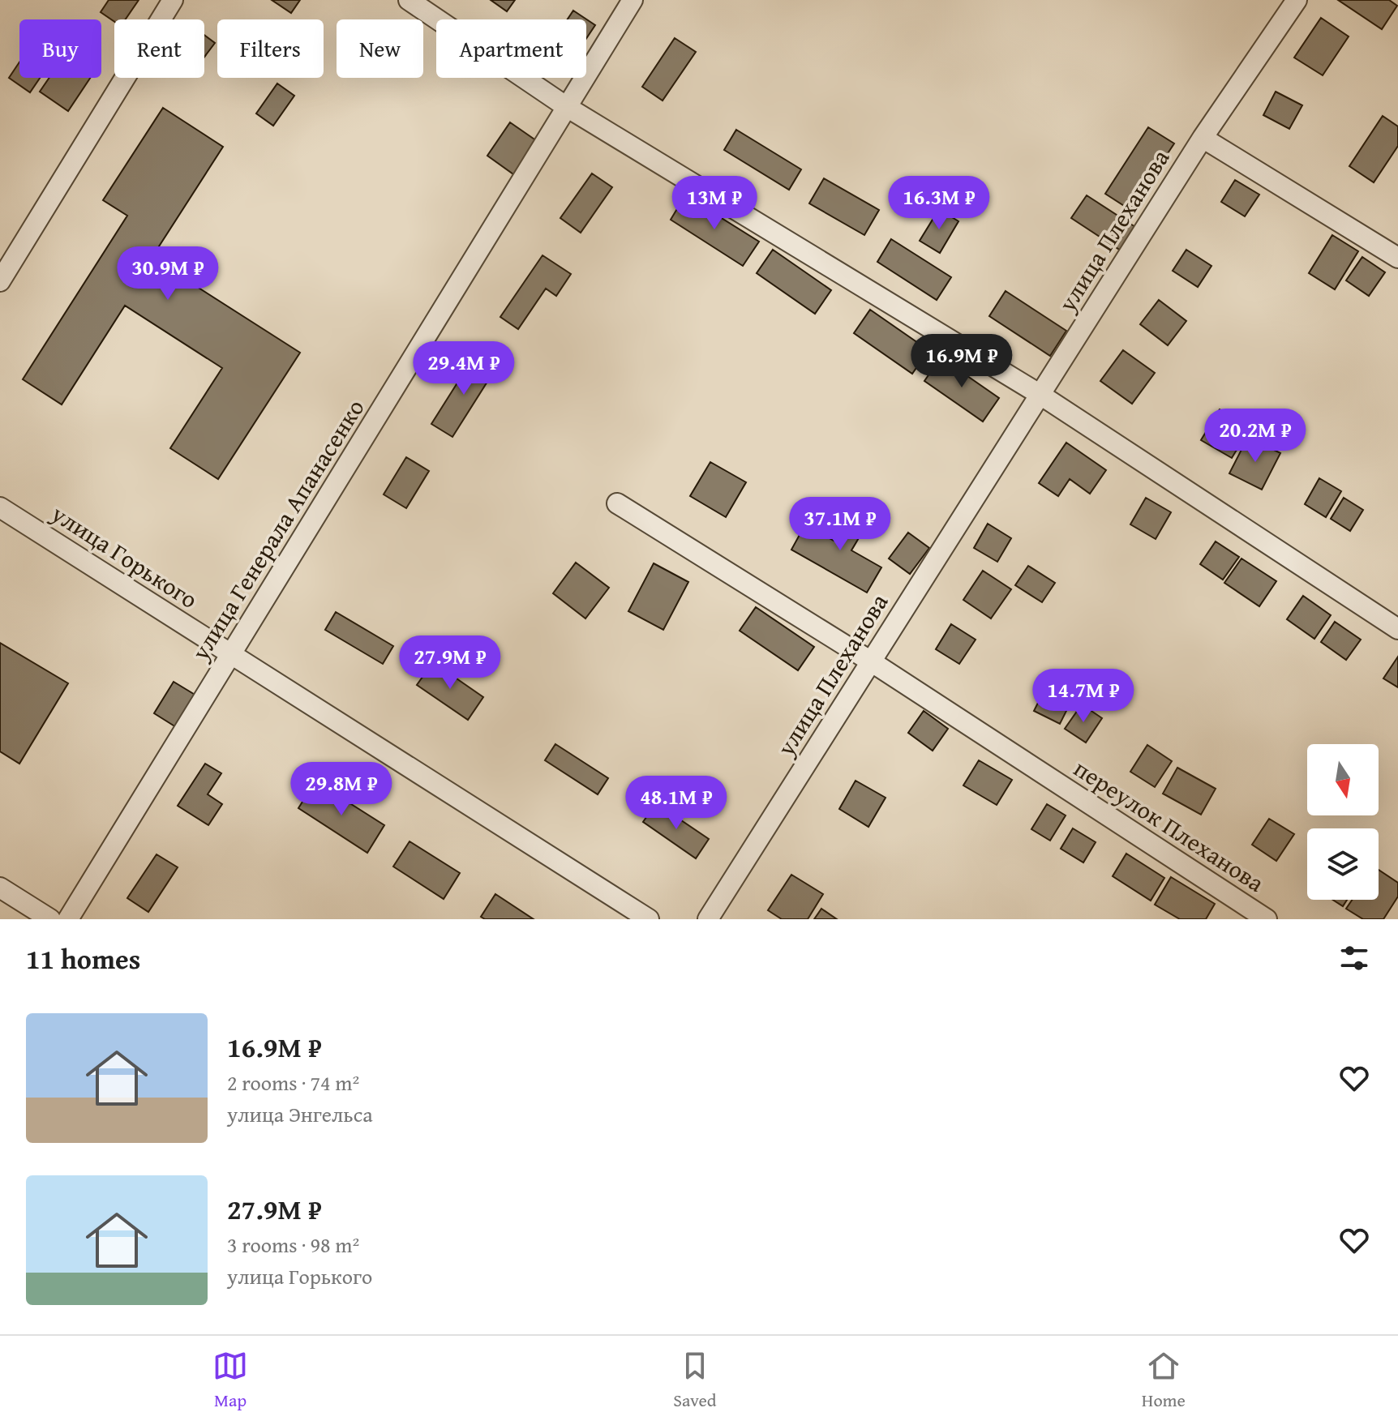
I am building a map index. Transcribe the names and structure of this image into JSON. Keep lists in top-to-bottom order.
{
  "streets": {
    "street": [
      "улица Плеханова",
      "улица Генерала Апанасенко",
      "улица Горького",
      "переулок Плеханова"
    ]
  },
  "crossings": [
    ["улица Плеханова", "переулок Плеханова"],
    ["улица Генерала Апанасенко", "улица Горького"]
  ],
  "north": "bottom",
  "page": {
    "chip": [
      "Buy",
      "Rent",
      "Filters",
      "New",
      "Apartment"
    ],
    "price": [
      "13M ₽",
      "16.3M ₽",
      "30.9M ₽",
      "16.9M ₽",
      "29.4M ₽",
      "20.2M ₽",
      "37.1M ₽",
      "27.9M ₽",
      "14.7M ₽",
      "29.8M ₽",
      "48.1M ₽"
    ],
    "heading": "11 homes",
    "list": [
      {
        "name": "16.9M ₽",
        "note": "2 rooms · 74 m² · улица Энгельса"
      },
      {
        "name": "27.9M ₽",
        "note": "3 rooms · 98 m² · улица Горького"
      }
    ],
    "tabs": ["Map", "Saved", "Home"]
  }
}
